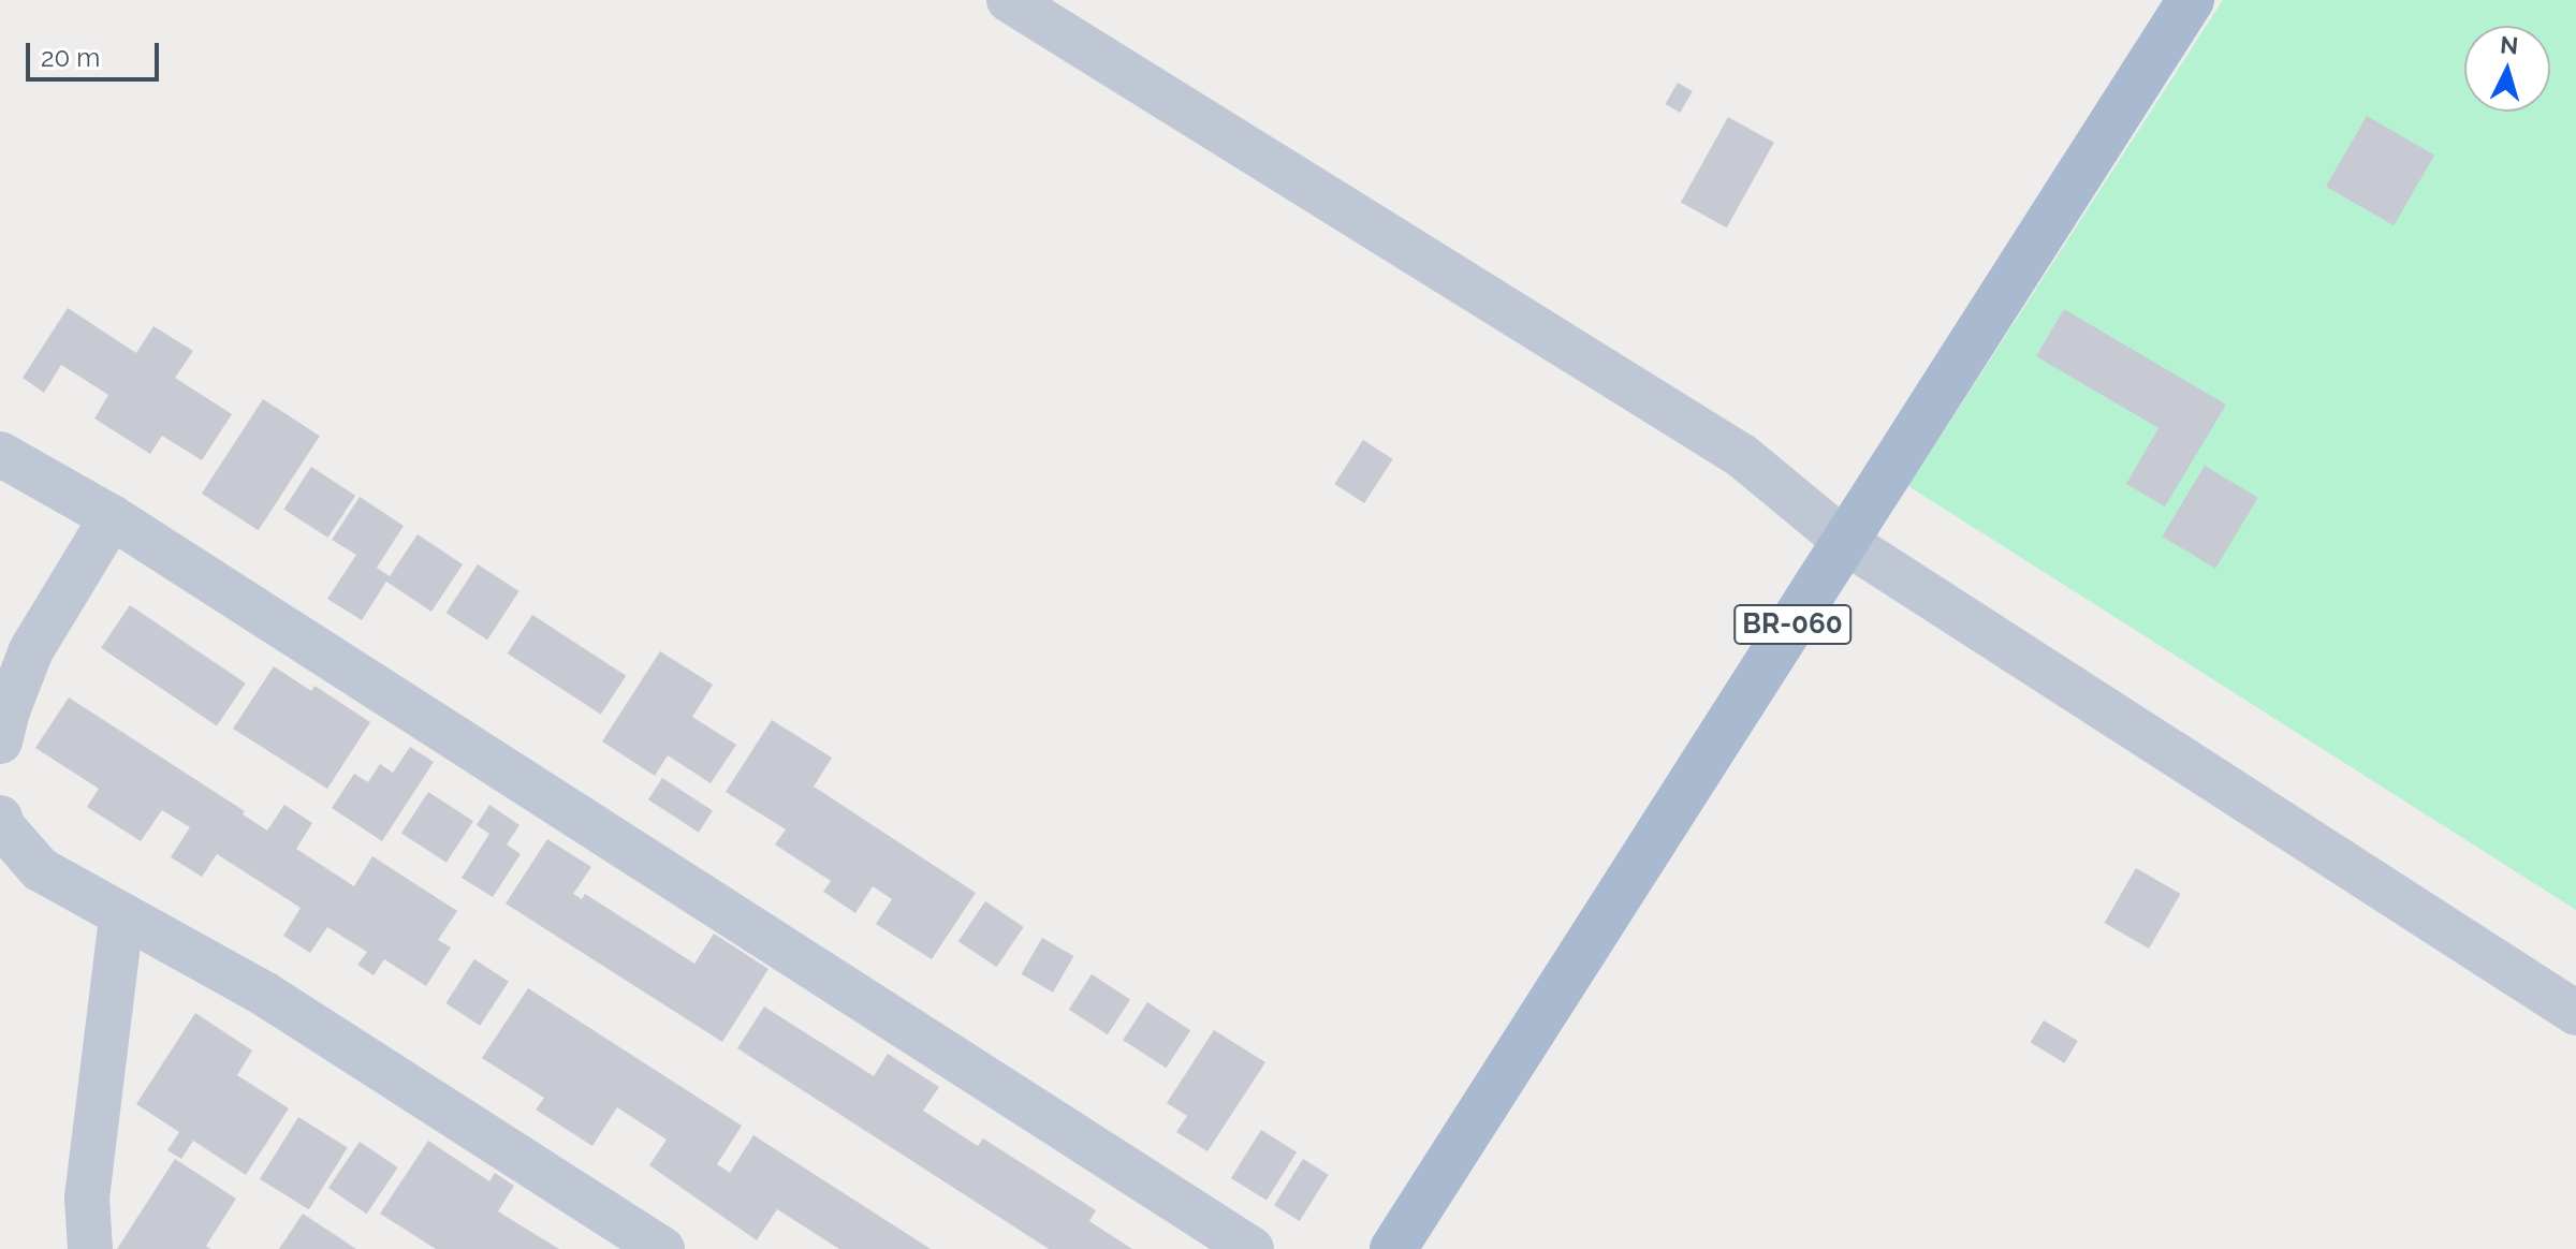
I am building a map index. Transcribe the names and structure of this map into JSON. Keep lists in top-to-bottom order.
{
  "streets": {
    "main road": ["BR-060"]
  },
  "scale_bar": "20 m",
  "north": "top"
}
